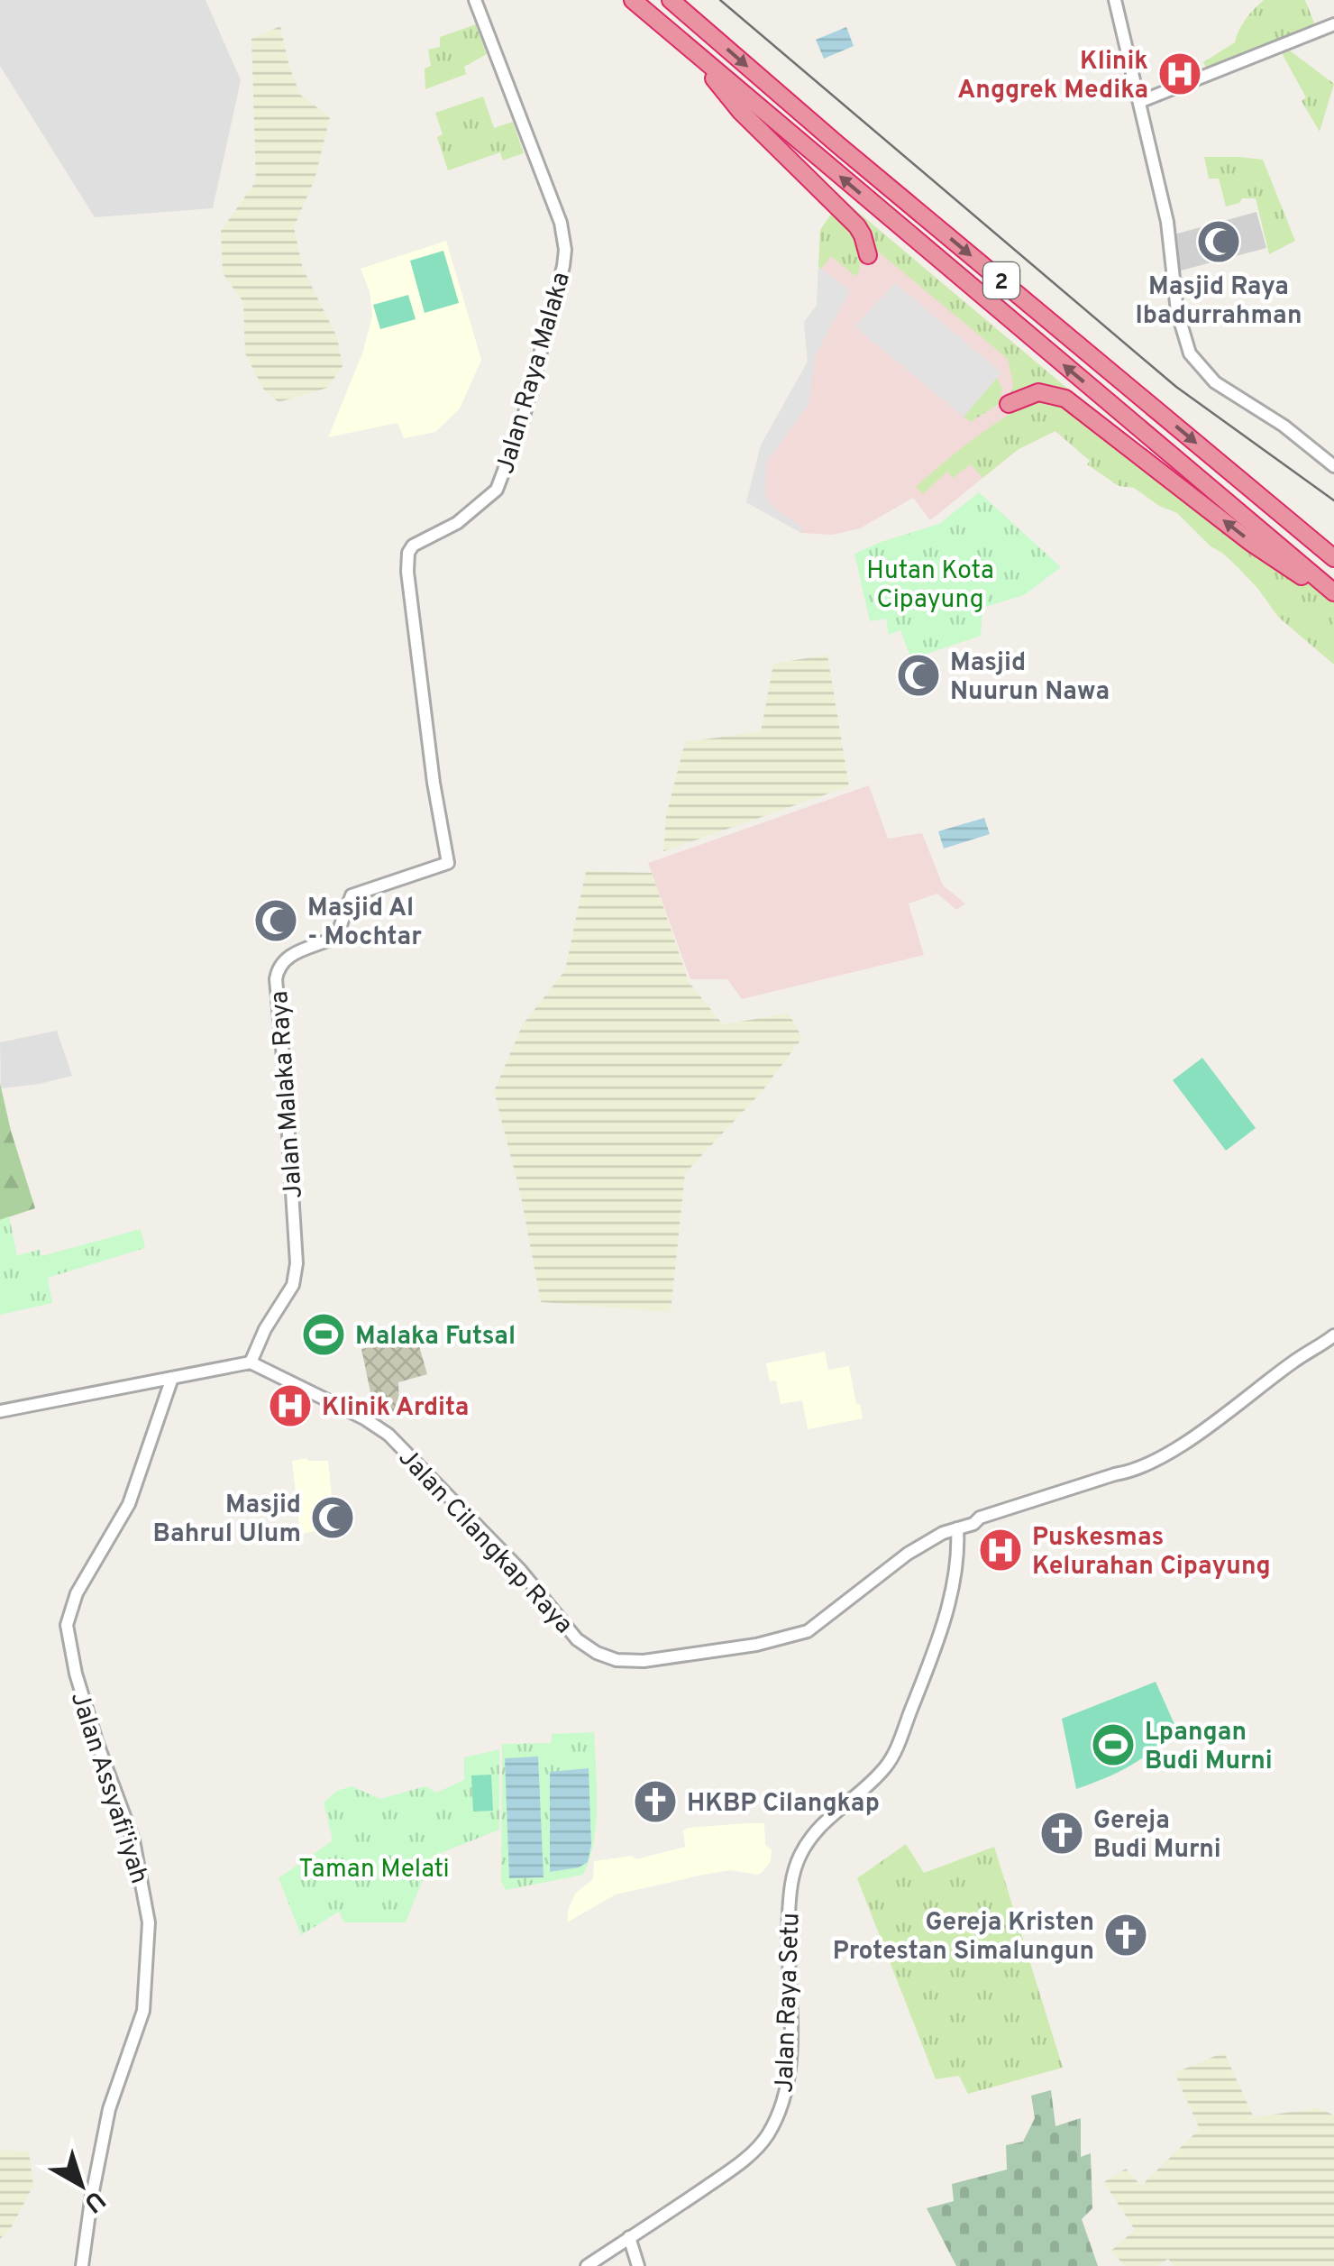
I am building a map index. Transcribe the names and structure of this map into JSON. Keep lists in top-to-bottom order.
{
  "streets": {
    "highway": ["2"],
    "street": [
      "Jalan Raya Malaka",
      "Jalan Malaka Raya",
      "Jalan Cilangkap Raya",
      "Jalan Assyafi'iyah",
      "Jalan Raya Setu"
    ]
  },
  "crossings": [
    ["Jalan Raya Malaka", "Jalan Malaka Raya"],
    ["Jalan Malaka Raya", "Jalan Cilangkap Raya"],
    ["Jalan Cilangkap Raya", "Jalan Raya Setu"]
  ],
  "parks": ["Hutan Kota Cipayung", "Taman Melati"],
  "places": {
    "hospital": ["Klinik Anggrek Medika", "Klinik Ardita", "Puskesmas Kelurahan Cipayung"],
    "mosque": [
      "Masjid Raya Ibadurrahman",
      "Masjid Nuurun Nawa",
      "Masjid Al - Mochtar",
      "Masjid Bahrul Ulum"
    ],
    "sports": ["Malaka Futsal", "Lpangan Budi Murni"],
    "church": ["HKBP Cilangkap", "Gereja Budi Murni", "Gereja Kristen Protestan Simalungun"]
  },
  "north": "bottom right"
}
